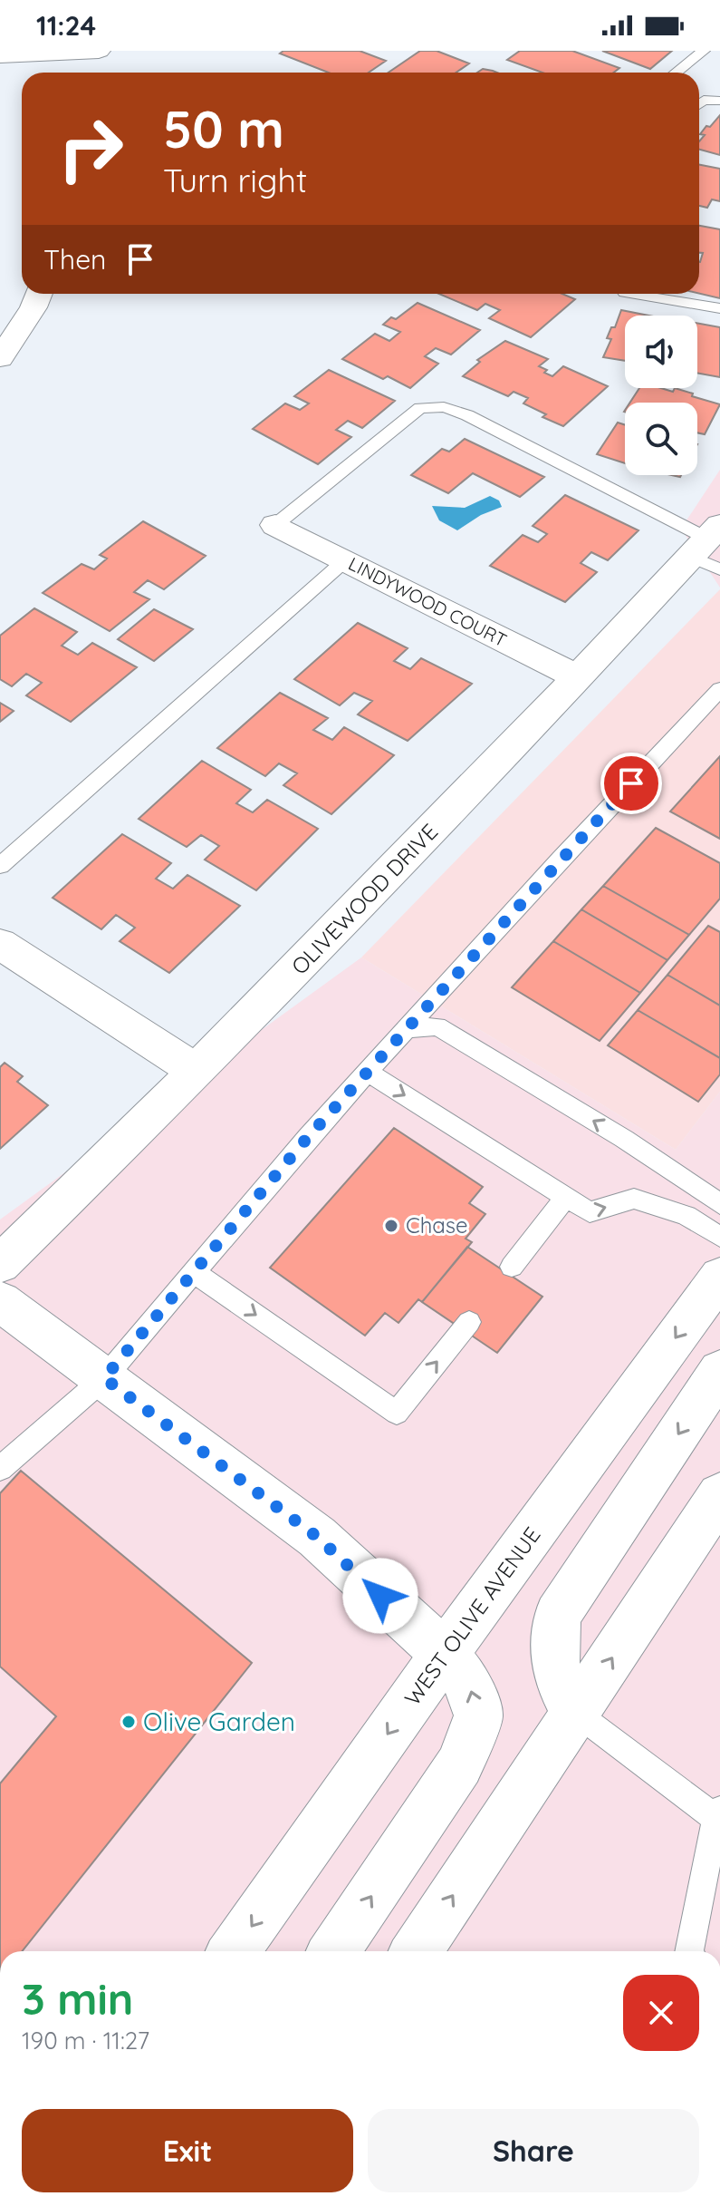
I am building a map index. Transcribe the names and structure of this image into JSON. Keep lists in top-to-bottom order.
{
  "streets": {
    "street": ["LINDYWOOD COURT", "OLIVEWOOD DRIVE", "WEST OLIVE AVENUE"]
  },
  "crossings": [
    ["LINDYWOOD COURT", "OLIVEWOOD DRIVE"]
  ],
  "places": ["Chase", "Olive Garden"],
  "page": {
    "status": "11:24",
    "turn": ["50 m", "Turn right"],
    "then": "Then",
    "heading": ["3 min", "190 m · 11:27"],
    "buttons": ["Exit", "Share"]
  }
}
